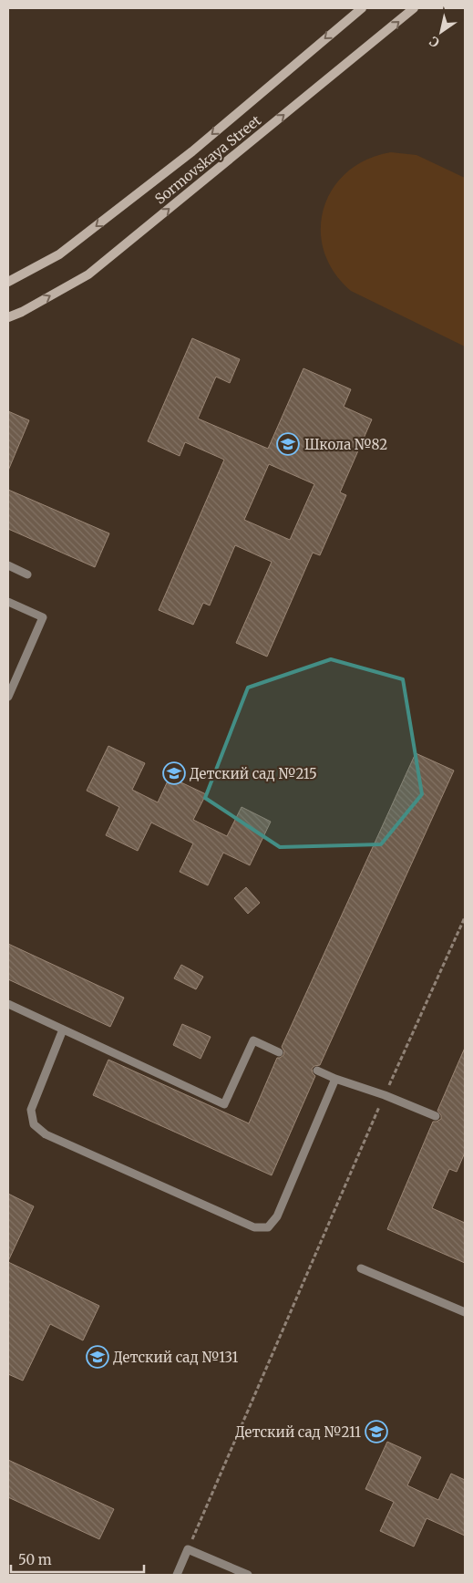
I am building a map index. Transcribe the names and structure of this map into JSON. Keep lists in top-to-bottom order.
{
  "streets": {
    "main road": ["Sormovskaya Street"]
  },
  "places": {
    "school or university": [
      "Школа №82",
      "Детский сад №215",
      "Детский сад №131",
      "Детский сад №211"
    ]
  },
  "scale_bar": "50 m",
  "north": "bottom left"
}
